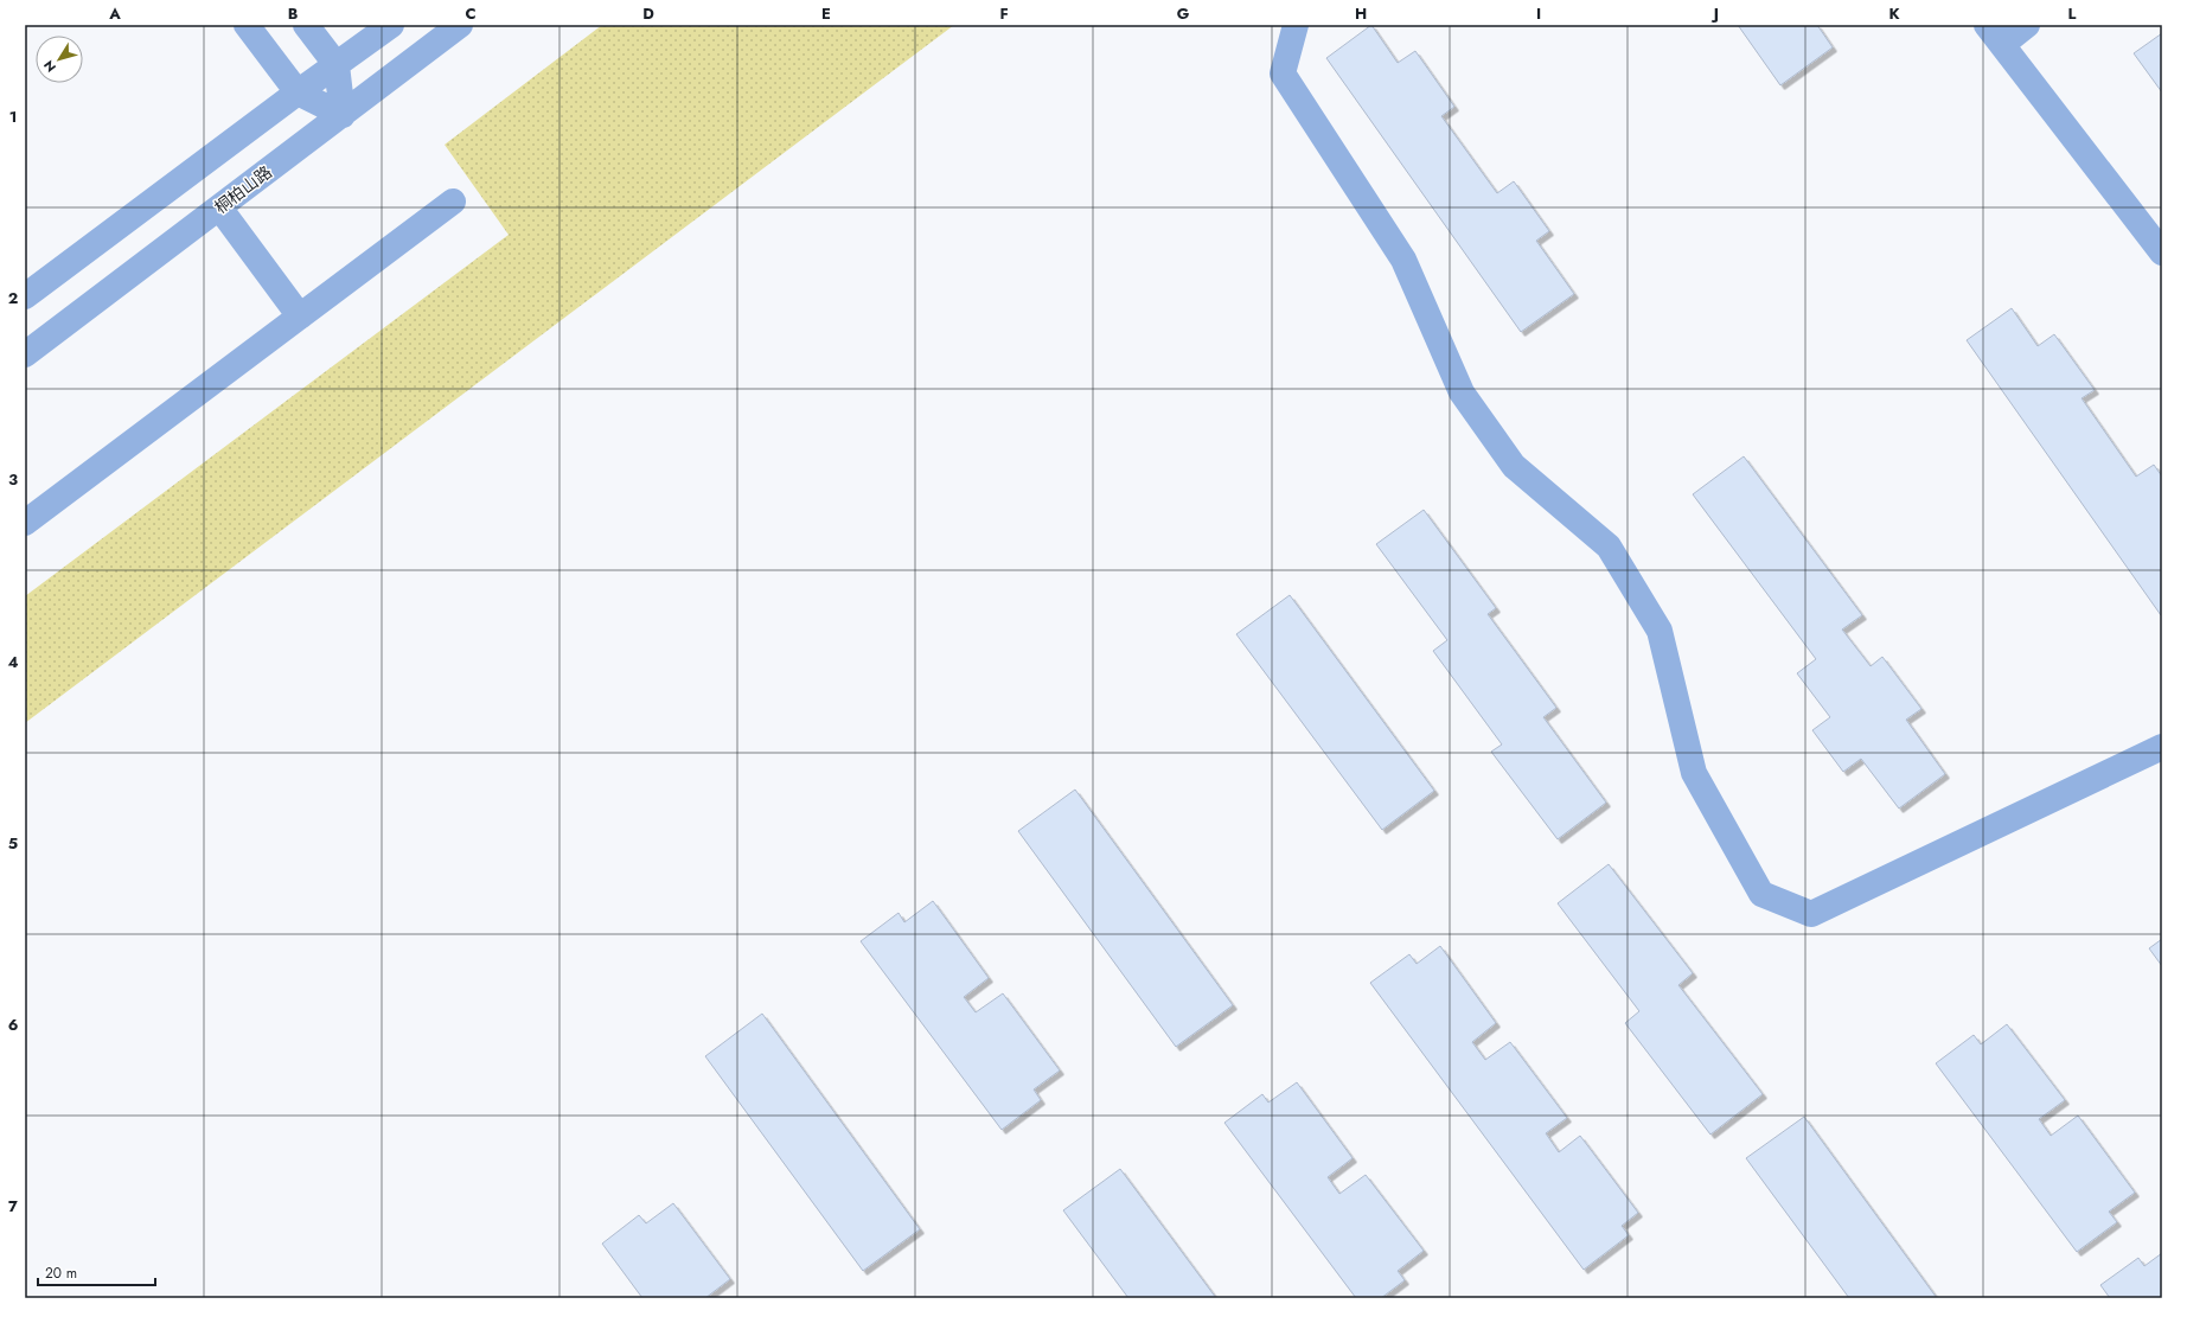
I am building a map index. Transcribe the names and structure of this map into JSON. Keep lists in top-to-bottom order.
{
  "streets": {
    "street": ["桐柏山路"]
  },
  "scale_bar": "20 m",
  "north": "bottom left",
  "grid": {
    "columns": [
      "A",
      "B",
      "C",
      "D",
      "E",
      "F",
      "G",
      "H",
      "I",
      "J",
      "K",
      "L"
    ],
    "rows": [
      "1",
      "2",
      "3",
      "4",
      "5",
      "6",
      "7"
    ]
  }
}
